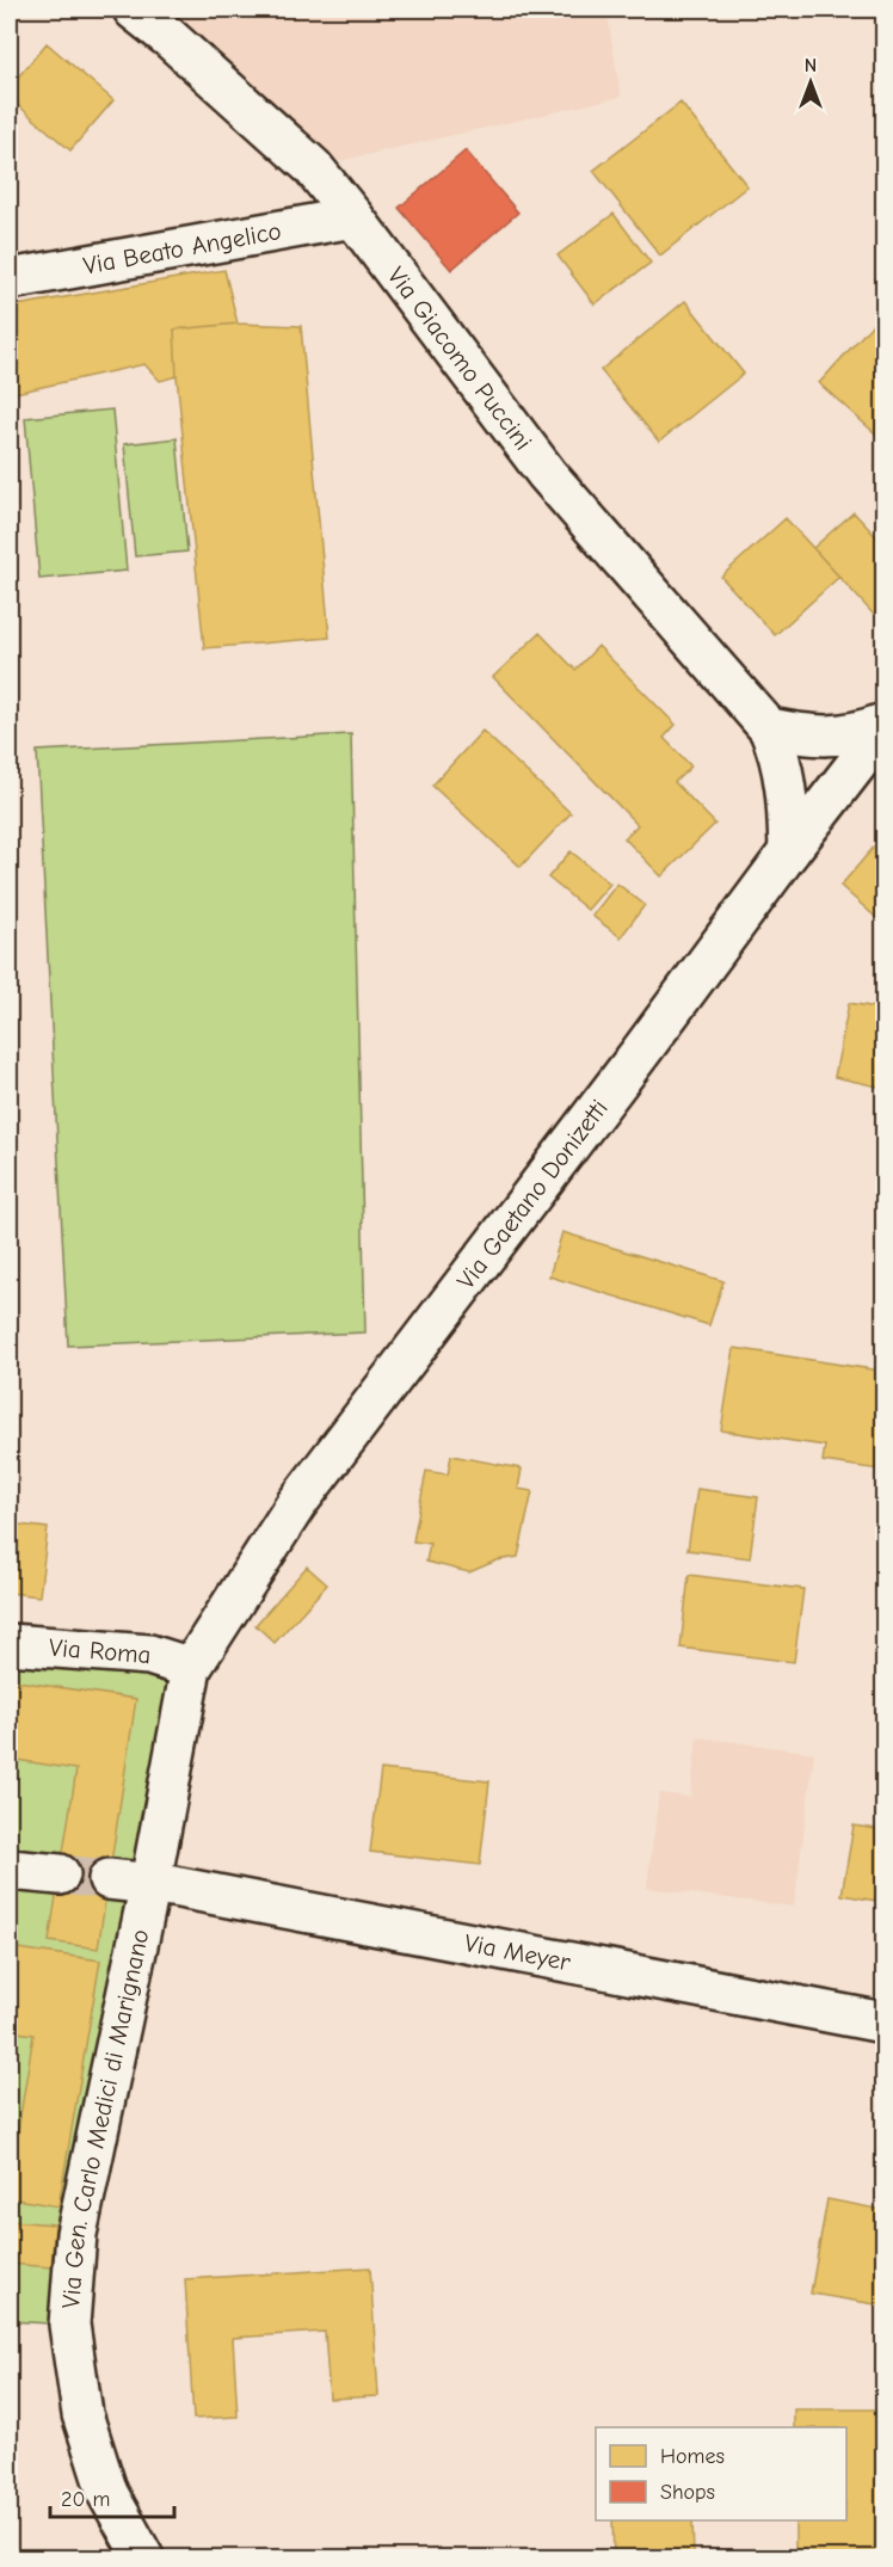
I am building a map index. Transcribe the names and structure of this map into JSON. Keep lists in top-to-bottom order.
{
  "streets": {
    "street": [
      "Via Beato Angelico",
      "Via Giacomo Puccini",
      "Via Gaetano Donizetti",
      "Via Roma",
      "Via Meyer",
      "Via Gen. Carlo Medici di Marignano"
    ]
  },
  "crossings": [
    ["Via Beato Angelico", "Via Giacomo Puccini"],
    ["Via Giacomo Puccini", "Via Gaetano Donizetti"],
    ["Via Gaetano Donizetti", "Via Roma"],
    ["Via Gaetano Donizetti", "Via Gen. Carlo Medici di Marignano"],
    ["Via Roma", "Via Gen. Carlo Medici di Marignano"],
    ["Via Meyer", "Via Gen. Carlo Medici di Marignano"]
  ],
  "legend": ["Homes", "Shops"],
  "scale_bar": "20 m",
  "north": "top"
}
